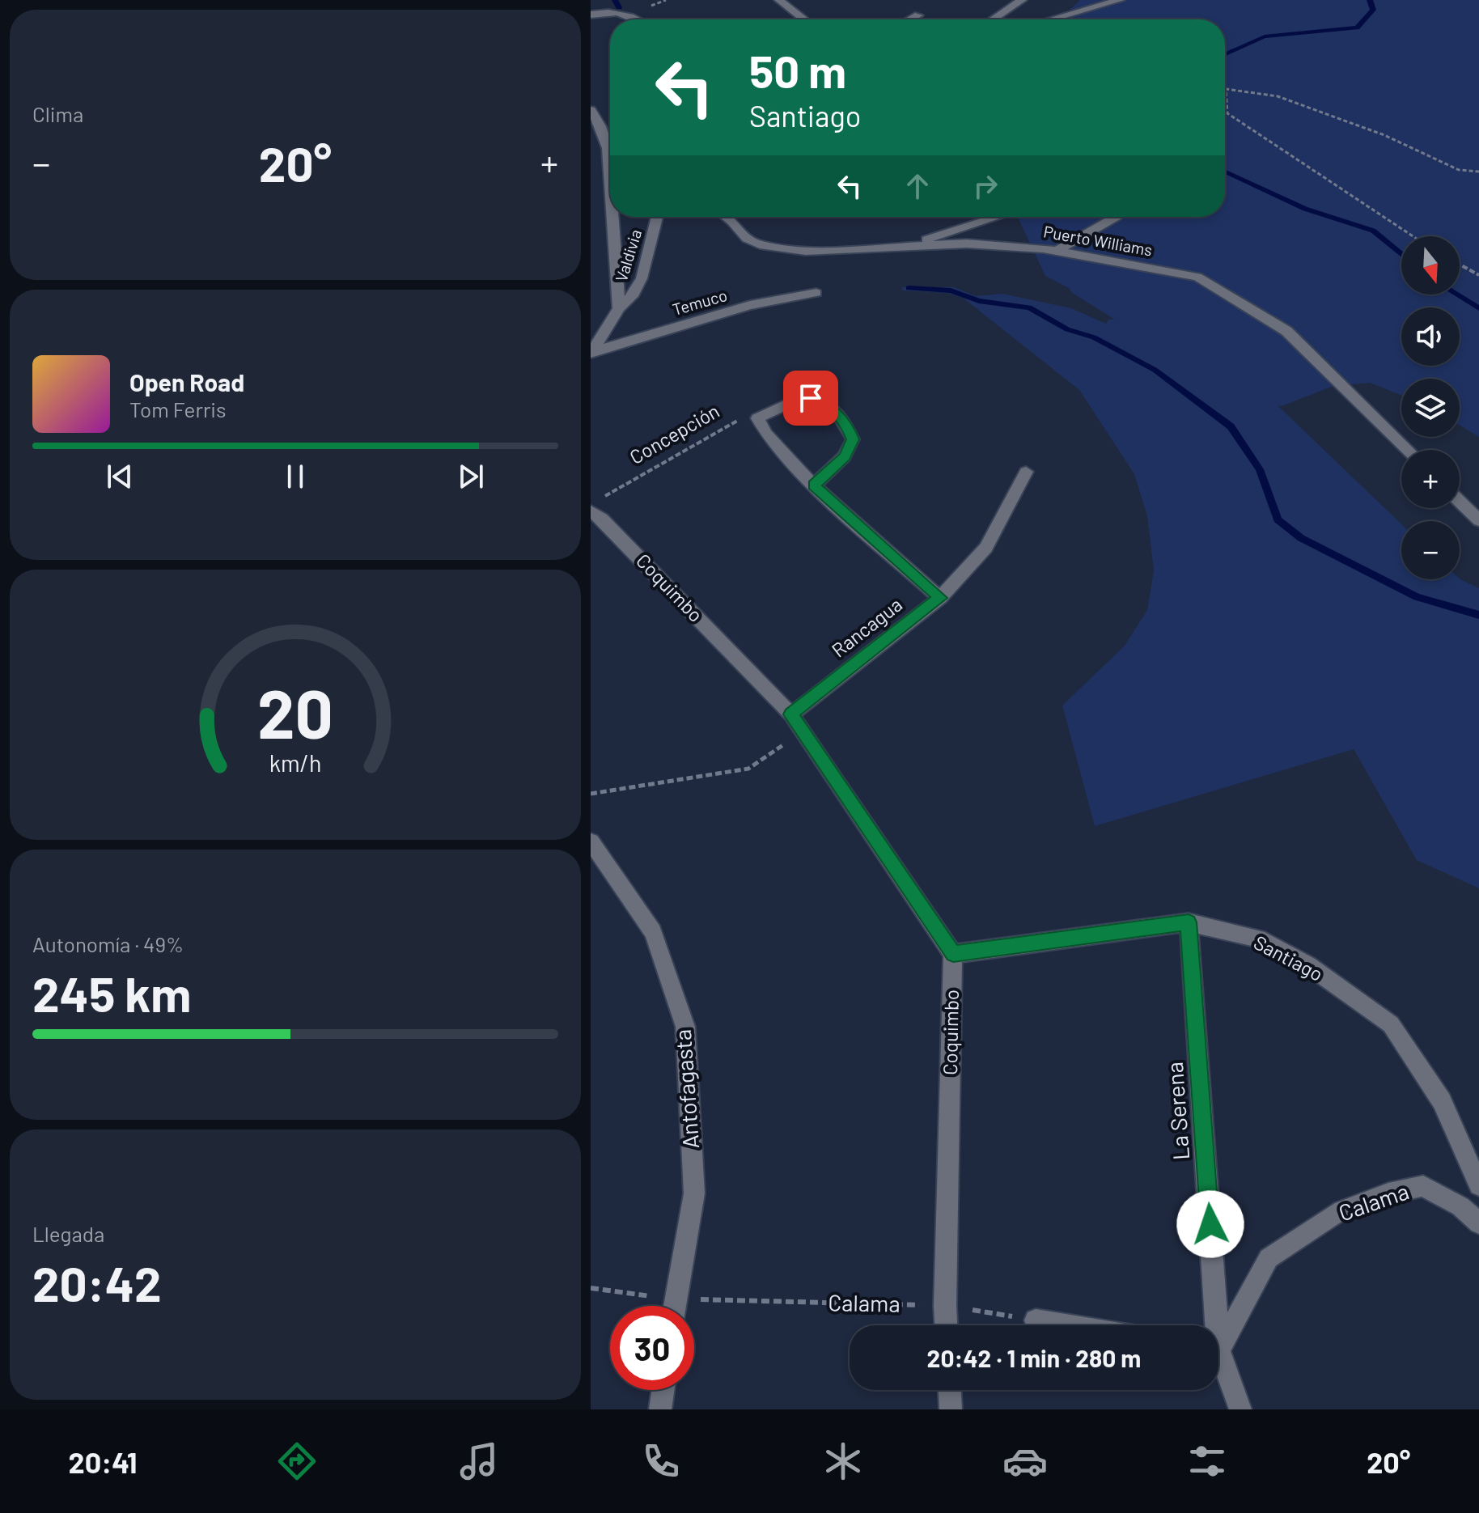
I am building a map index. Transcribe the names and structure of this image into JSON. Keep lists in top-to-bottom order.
{
  "streets": {
    "street": [
      "Puerto Williams",
      "Valdivia",
      "Temuco",
      "Coquimbo",
      "Rancagua",
      "Santiago",
      "Antofagasta",
      "La Serena",
      "Calama"
    ],
    "path": ["Concepción"]
  },
  "crossings": [
    ["Valdivia", "Temuco"],
    ["Concepción", "Coquimbo"],
    ["Coquimbo", "Rancagua"],
    ["Coquimbo", "Santiago"],
    ["Coquimbo", "Calama"],
    ["Santiago", "La Serena"],
    ["Antofagasta", "Calama"]
  ],
  "north": "bottom",
  "page": {
    "tile": [
      "Clima",
      ["Autonomía · 49%", "245 km"],
      ["Llegada", "20:42"]
    ],
    "turn": ["50 m", "Santiago"],
    "heat": ["−", "20°", "+"],
    "map_buttons": ["+", "−"],
    "song": ["Open Road", "Tom Ferris"],
    "limit": "30",
    "trip": "20:42 · 1 min · 280 m",
    "tabs": ["20:41", "20°"],
    "gauge": ["20", "km/h"]
  }
}
